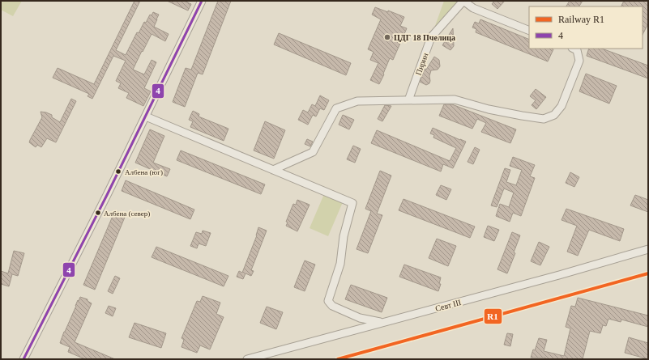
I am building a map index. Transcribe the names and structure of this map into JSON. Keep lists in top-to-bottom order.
{
  "streets": {
    "street": ["Пирин", "Севт III"]
  },
  "places": ["ЦДГ 18 Пчелица", "Албена (юг)", "Албена (север)"],
  "lines": ["transit line 4", "rail line R1"],
  "legend": ["Railway R1", "4"]
}
